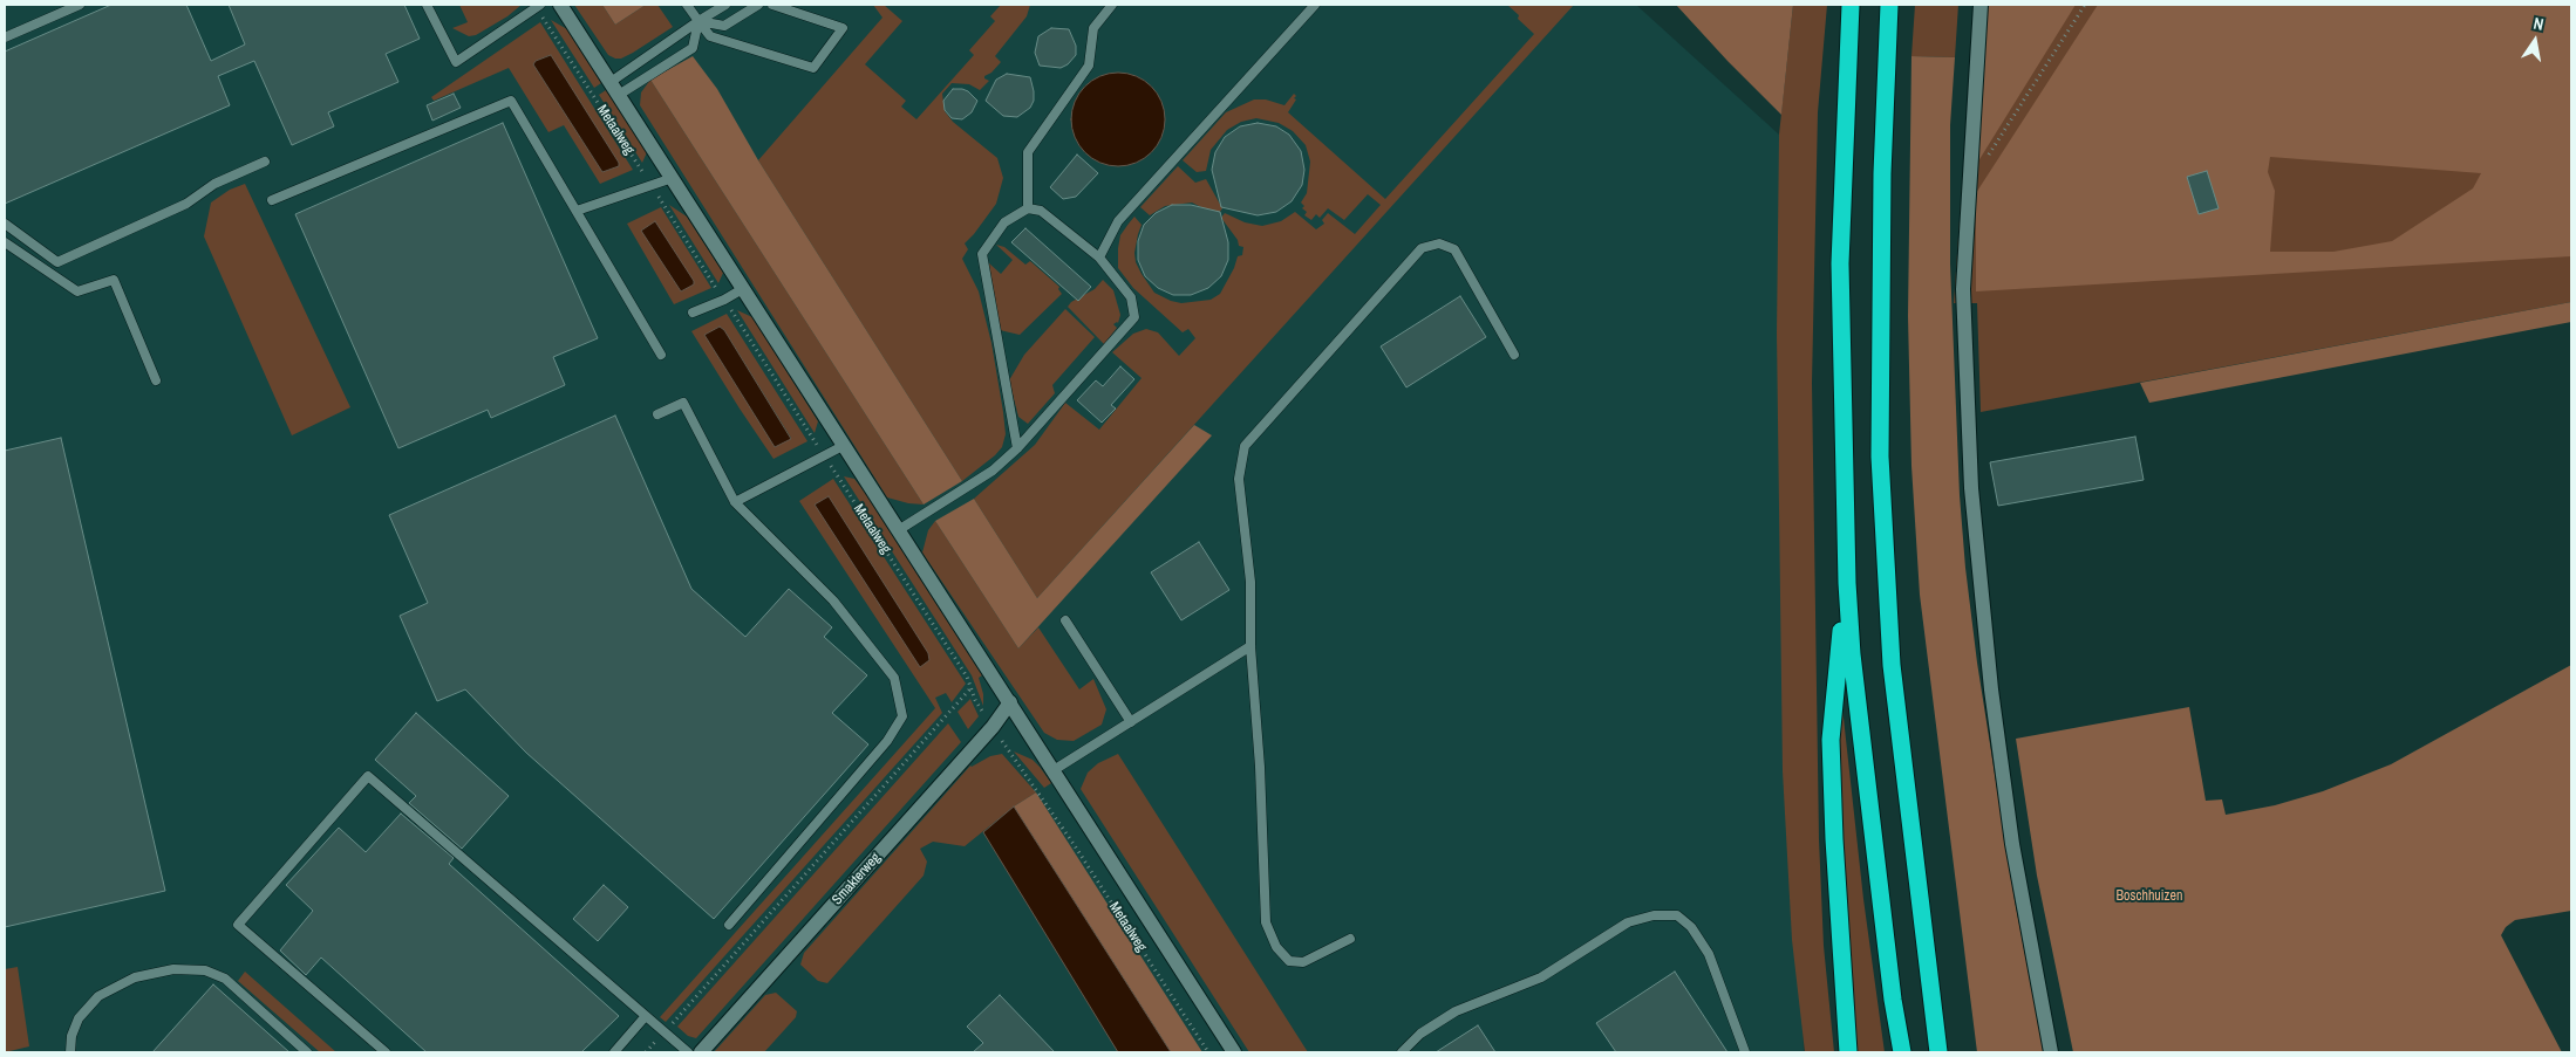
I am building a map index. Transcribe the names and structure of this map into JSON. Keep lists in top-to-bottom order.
{
  "streets": {
    "street": ["Metaalweg", "Smakterweg"]
  },
  "crossings": [
    ["Metaalweg", "Smakterweg"]
  ],
  "parks": ["Boschhuizen"],
  "north": "top"
}
